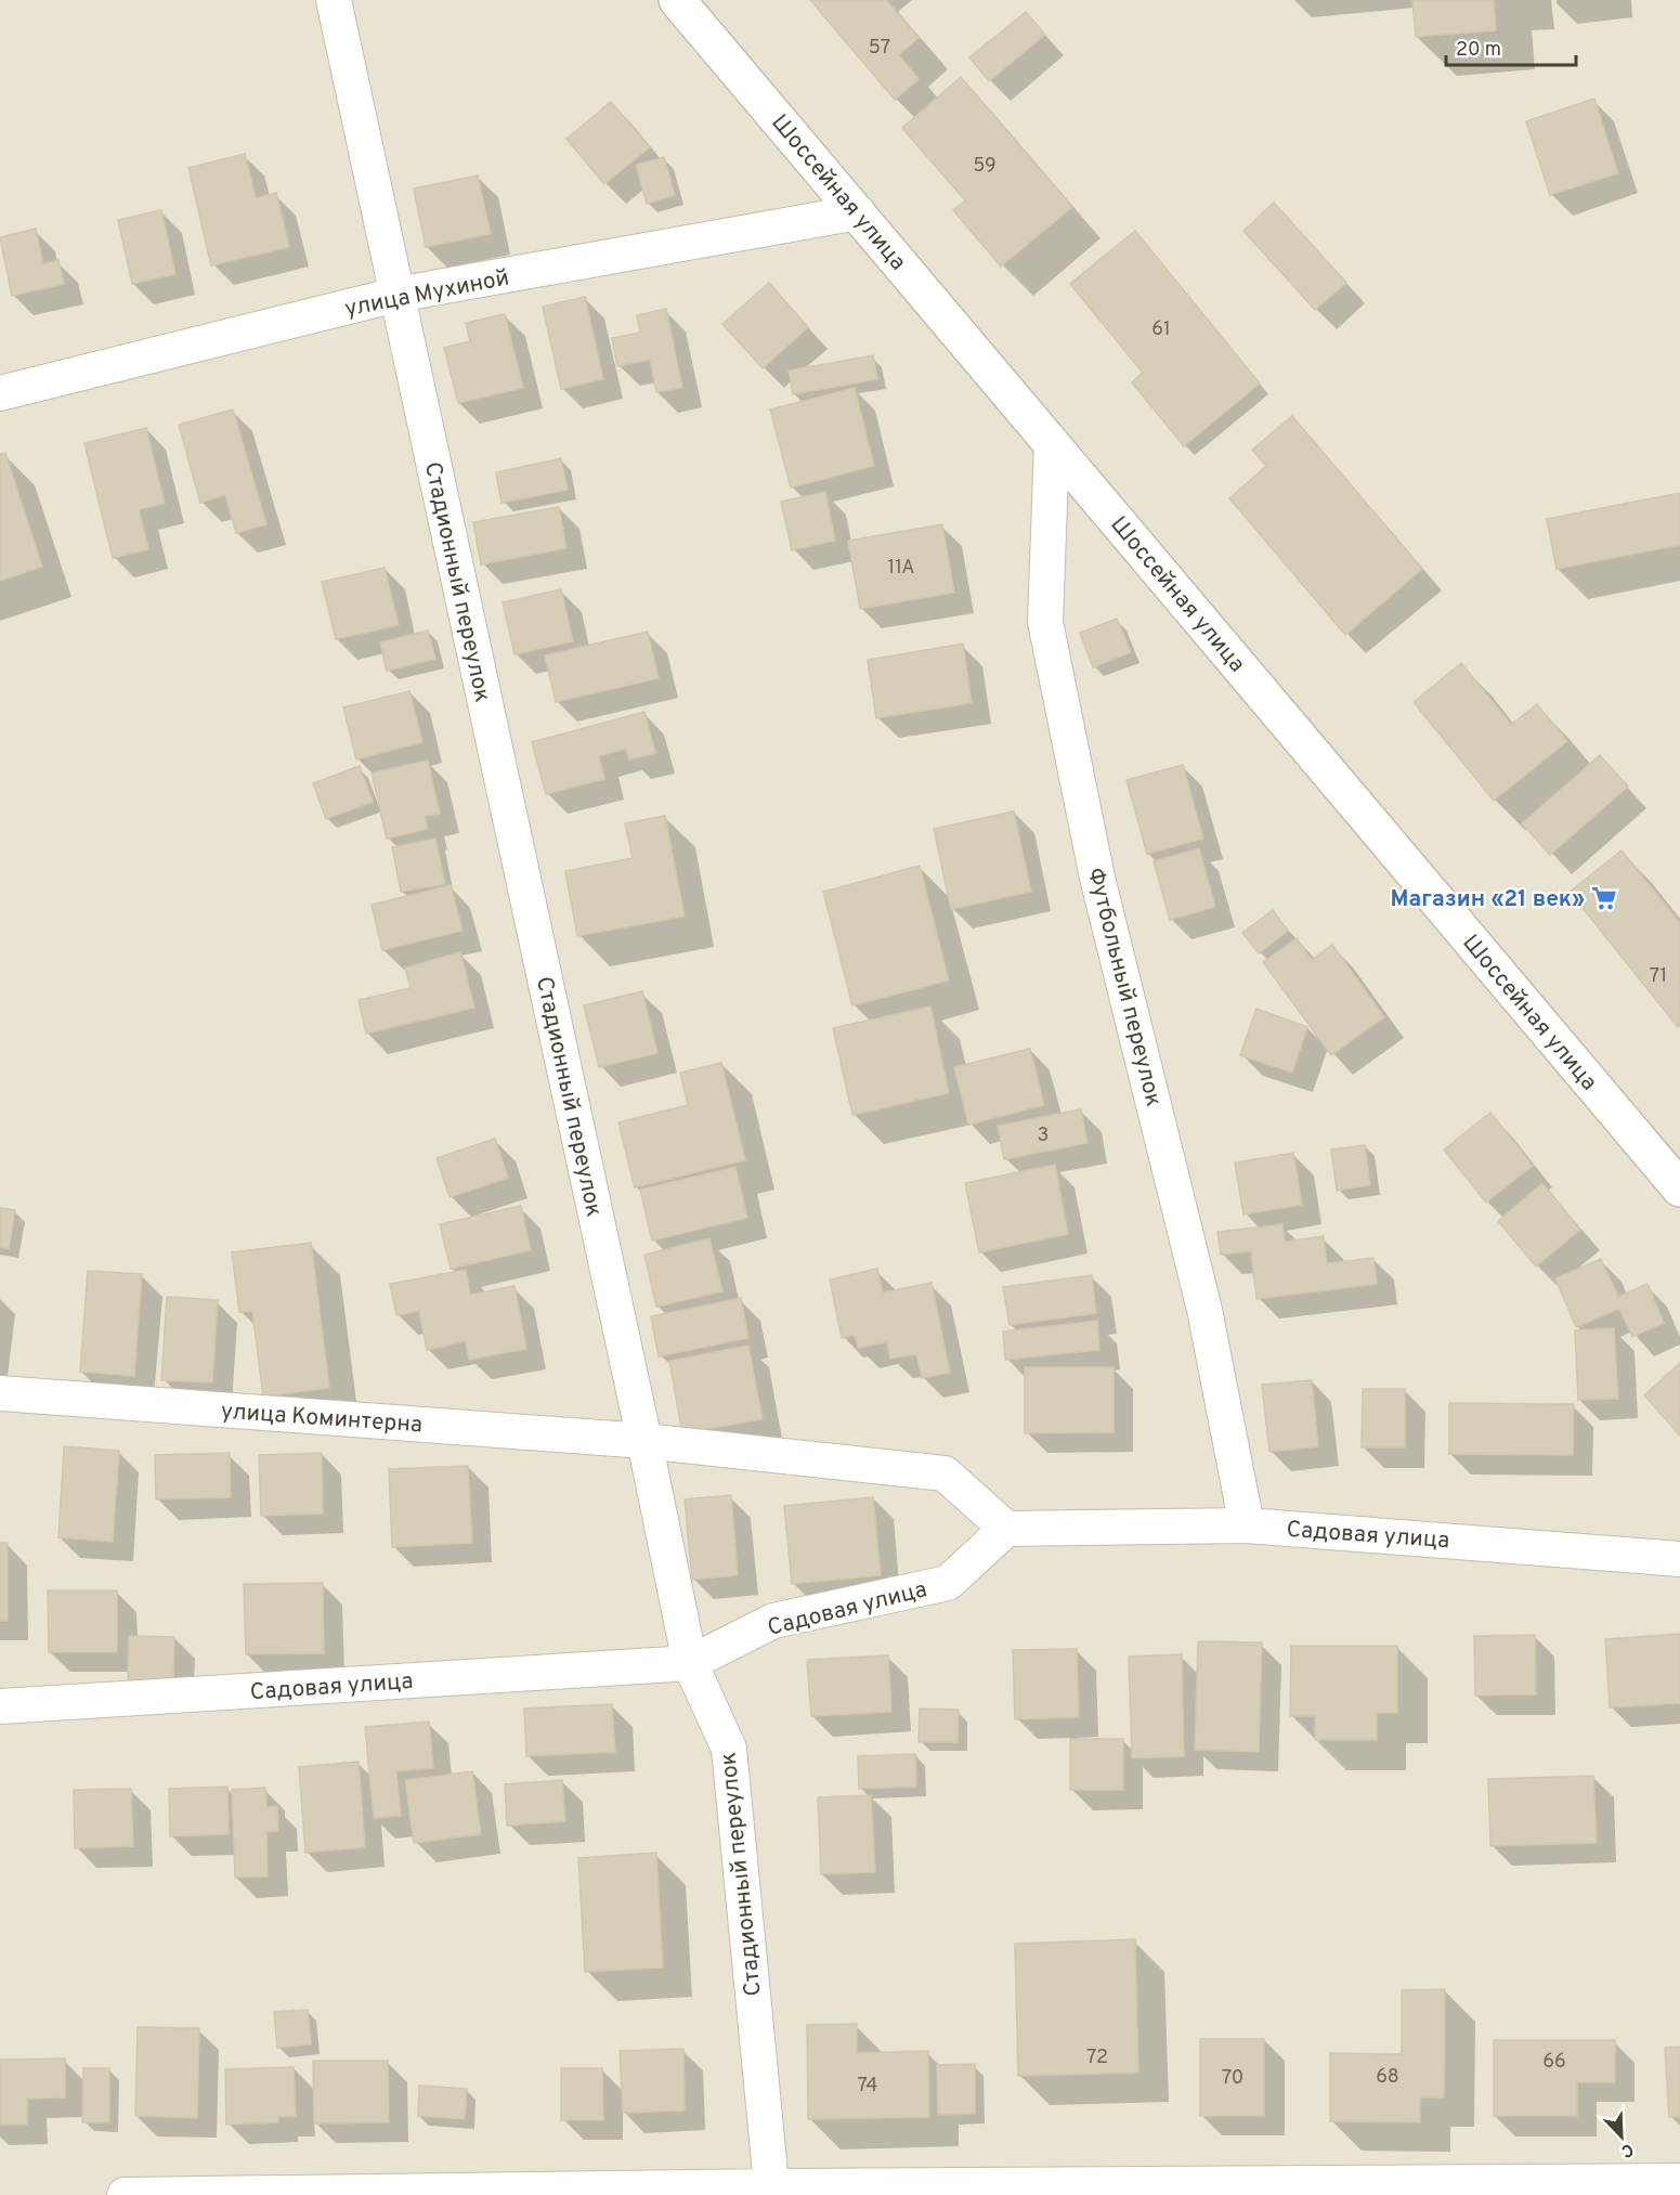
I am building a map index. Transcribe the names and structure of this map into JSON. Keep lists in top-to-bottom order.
{
  "streets": {
    "street": [
      "Шоссейная улица",
      "улица Мухиной",
      "Стадионный переулок",
      "Футбольный переулок",
      "улица Коминтерна",
      "Садовая улица"
    ]
  },
  "crossings": [
    ["Шоссейная улица", "улица Мухиной"],
    ["Шоссейная улица", "Футбольный переулок"],
    ["улица Мухиной", "Стадионный переулок"],
    ["Стадионный переулок", "улица Коминтерна"],
    ["Стадионный переулок", "Садовая улица"],
    ["Футбольный переулок", "Садовая улица"],
    ["улица Коминтерна", "Садовая улица"]
  ],
  "places": {
    "supermarket": ["Магазин «21 век»"]
  },
  "house_numbers": [
    "57",
    "59",
    "61",
    "11А",
    "71",
    "3",
    "72",
    "66",
    "68",
    "70",
    "74"
  ],
  "scale_bar": "20 m",
  "north": "bottom right"
}
